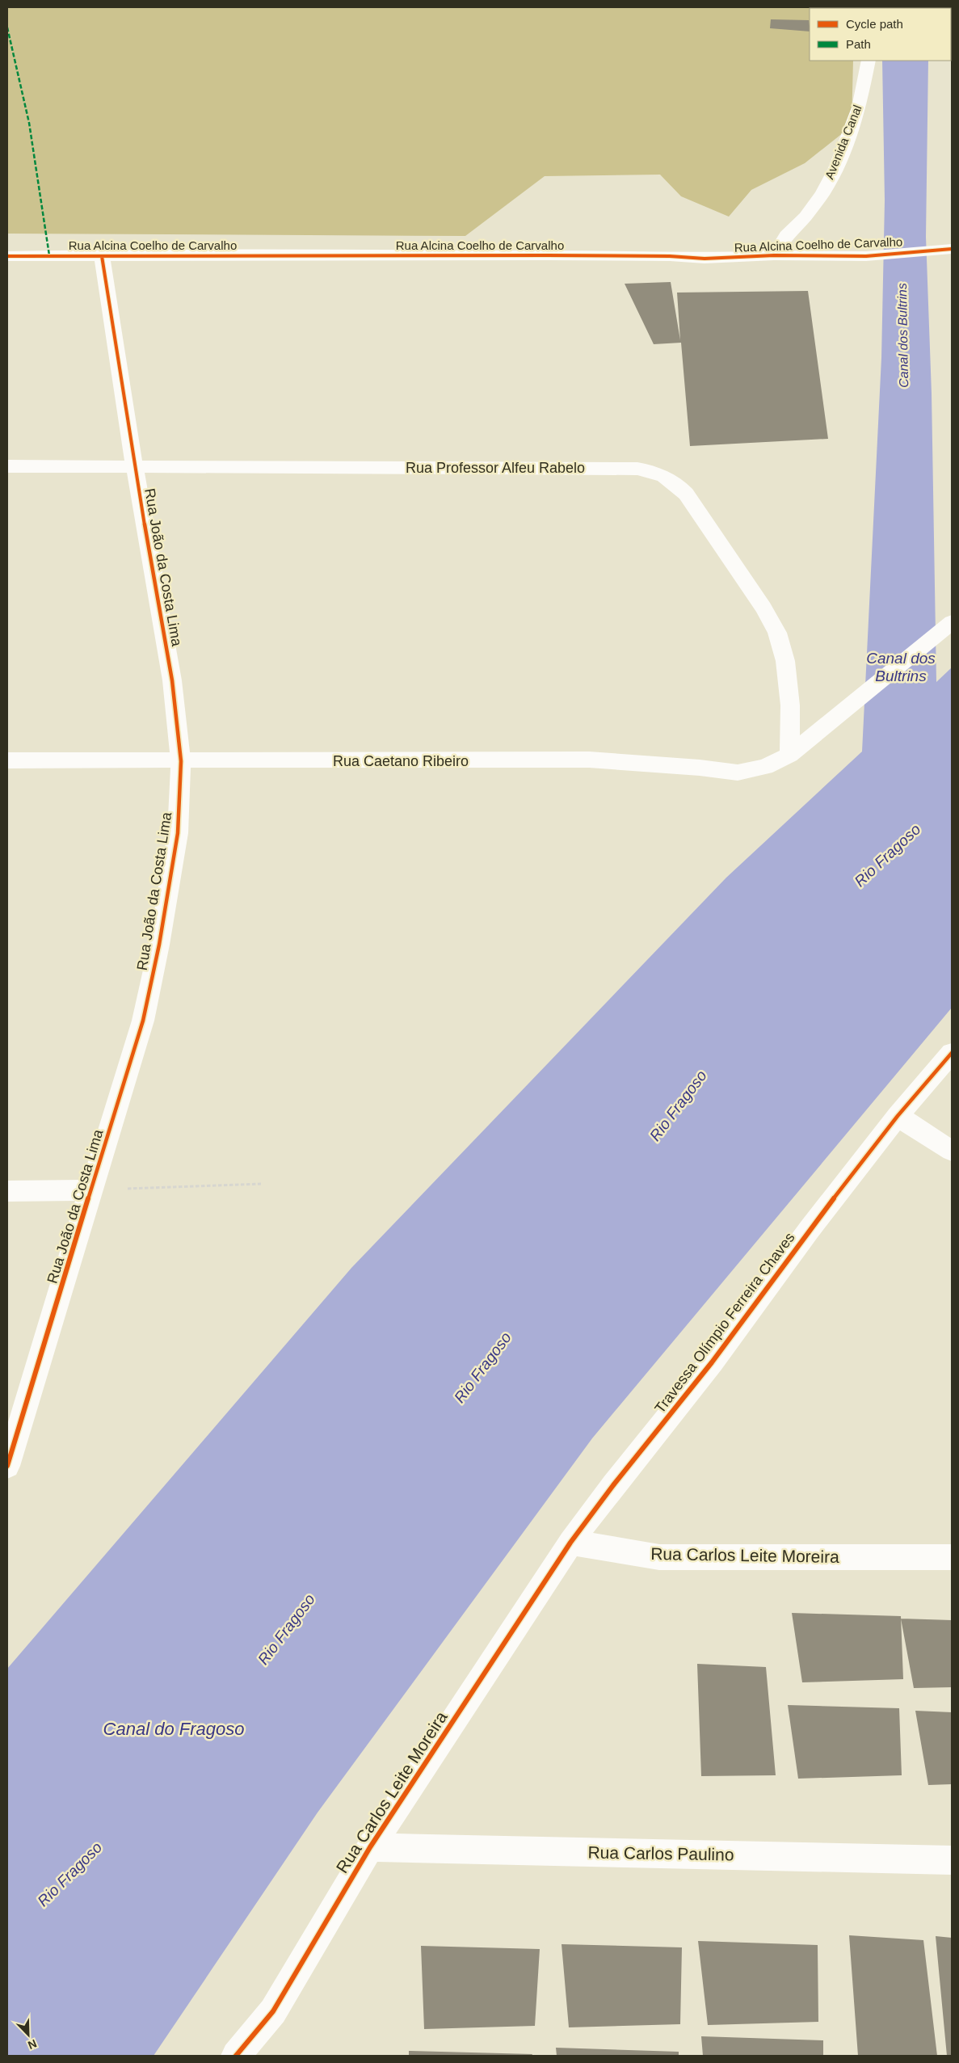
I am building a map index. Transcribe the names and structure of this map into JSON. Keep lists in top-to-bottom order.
{
  "streets": {
    "street": [
      "Avenida Canal",
      "Rua Alcina Coelho de Carvalho",
      "Rua Professor Alfeu Rabelo",
      "Rua João da Costa Lima",
      "Rua Caetano Ribeiro",
      "Travessa Olímpio Ferreira Chaves",
      "Rua Carlos Leite Moreira",
      "Rua Carlos Paulino"
    ]
  },
  "crossings": [
    ["Avenida Canal", "Rua Alcina Coelho de Carvalho"],
    ["Rua Alcina Coelho de Carvalho", "Rua João da Costa Lima"],
    ["Rua Professor Alfeu Rabelo", "Rua João da Costa Lima"],
    ["Rua Professor Alfeu Rabelo", "Rua Caetano Ribeiro"],
    ["Rua João da Costa Lima", "Rua Caetano Ribeiro"],
    ["Travessa Olímpio Ferreira Chaves", "Rua Carlos Leite Moreira"],
    ["Rua Carlos Leite Moreira", "Rua Carlos Paulino"]
  ],
  "water": ["Canal dos Bultrins", "Rio Fragoso", "Canal do Fragoso"],
  "legend": ["Cycle path", "Path"],
  "north": "bottom right"
}
